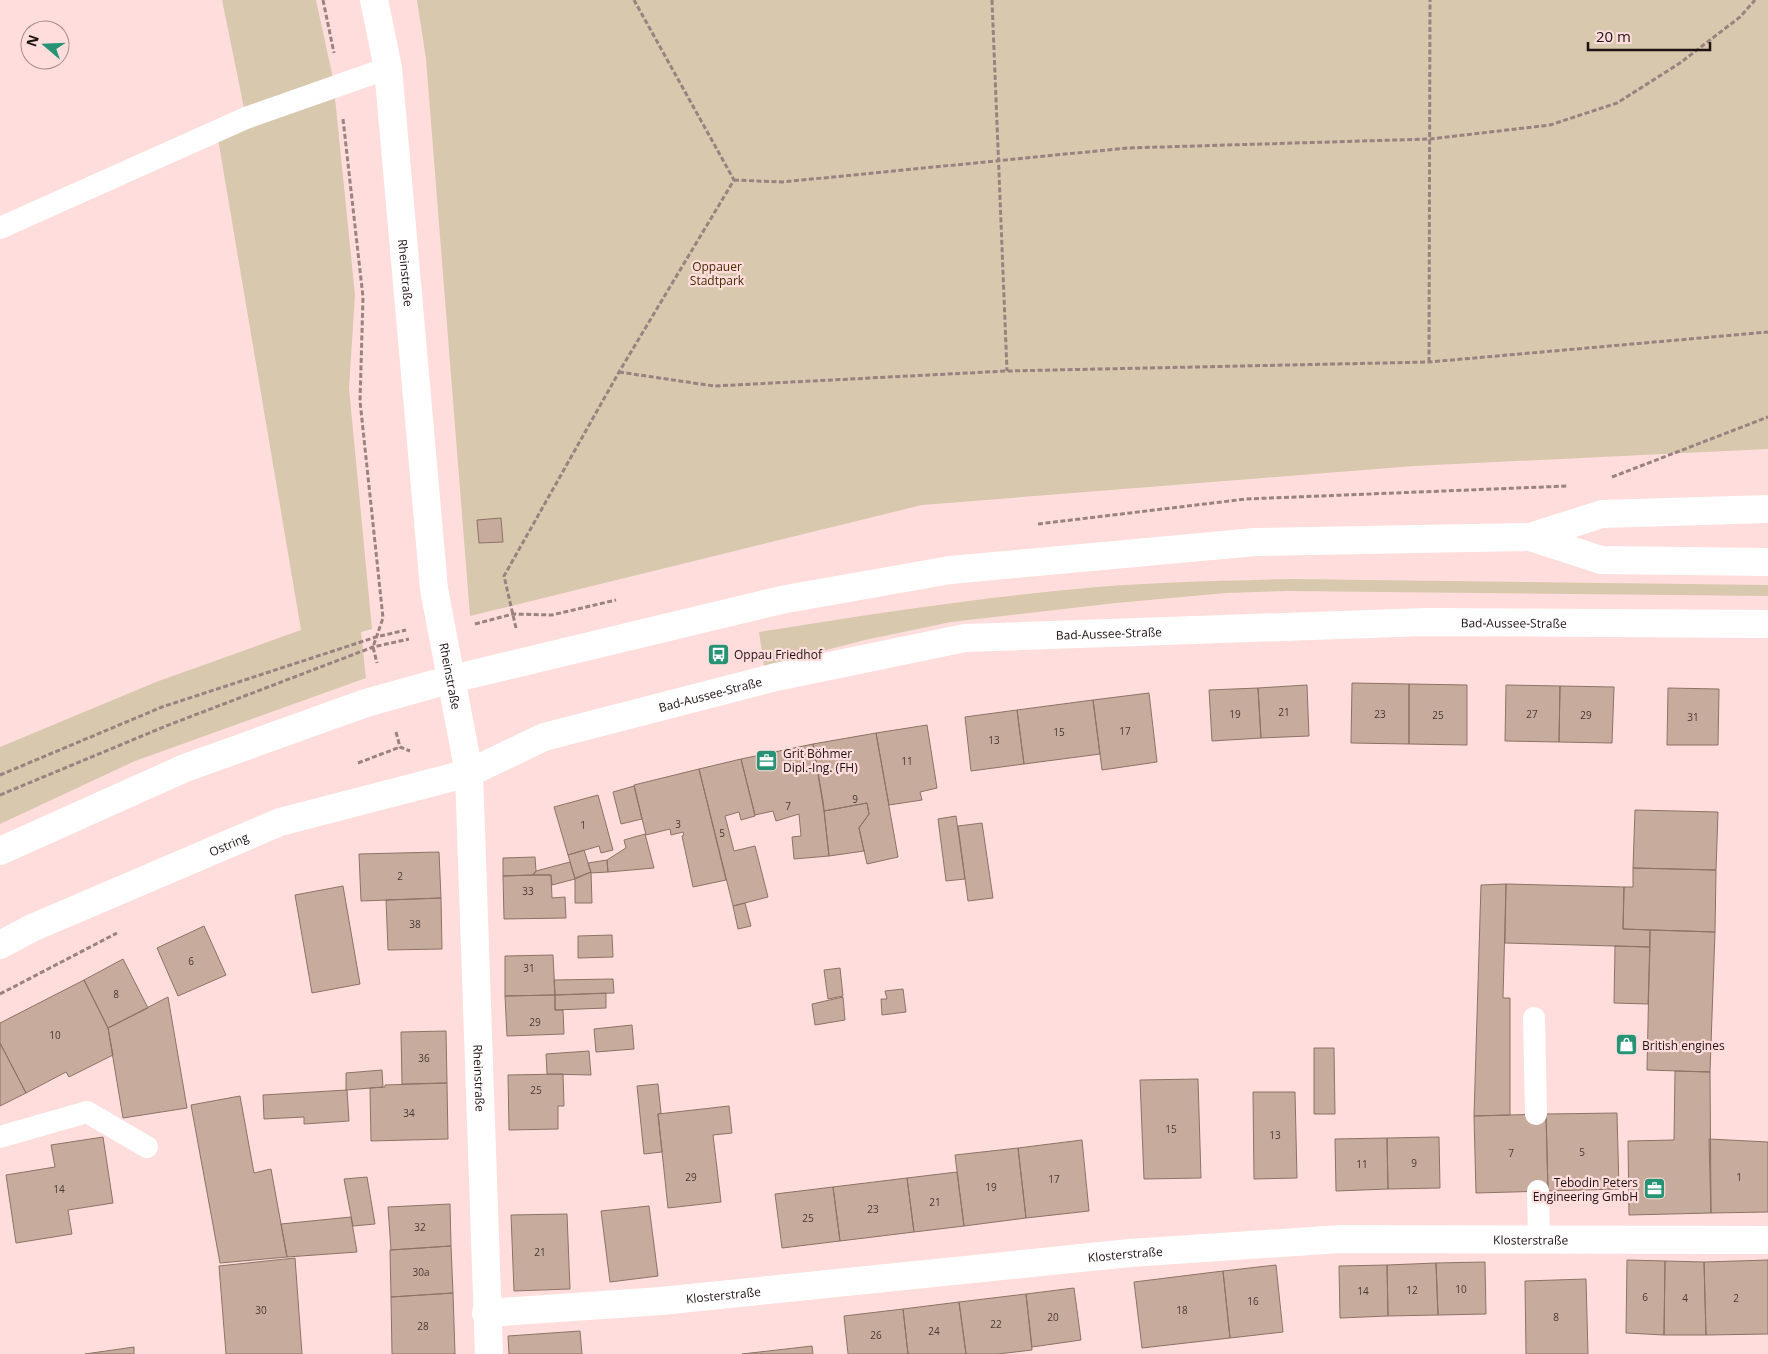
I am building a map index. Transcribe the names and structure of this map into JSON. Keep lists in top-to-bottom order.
{
  "streets": {
    "street": [
      "Rheinstraße",
      "Bad-Aussee-Straße",
      "Ostring",
      "Klosterstraße"
    ]
  },
  "crossings": [
    ["Rheinstraße", "Bad-Aussee-Straße"],
    ["Rheinstraße", "Ostring"],
    ["Rheinstraße", "Klosterstraße"],
    ["Bad-Aussee-Straße", "Ostring"]
  ],
  "parks": ["Oppauer Stadtpark"],
  "places": {
    "bus stop": ["Oppau Friedhof"],
    "office": ["Grit Böhmer Dipl.-Ing. (FH)", "Tebodin Peters Engineering GmbH"],
    "shop": ["British engines"]
  },
  "house_numbers": [
    "21",
    "19",
    "23",
    "27",
    "25",
    "29",
    "31",
    "17",
    "15",
    "13",
    "11",
    "9",
    "7",
    "3",
    "1",
    "5",
    "2",
    "33",
    "38",
    "6",
    "31",
    "8",
    "29",
    "10",
    "36",
    "25",
    "34",
    "15",
    "13",
    "5",
    "7",
    "9",
    "11",
    "29",
    "1",
    "17",
    "19",
    "14",
    "21",
    "23",
    "25",
    "32",
    "21",
    "30a",
    "10",
    "12",
    "14",
    "6",
    "4",
    "2",
    "16",
    "30",
    "18",
    "20",
    "8",
    "22",
    "28",
    "24",
    "26"
  ],
  "scale_bar": "20 m",
  "north": "left"
}
